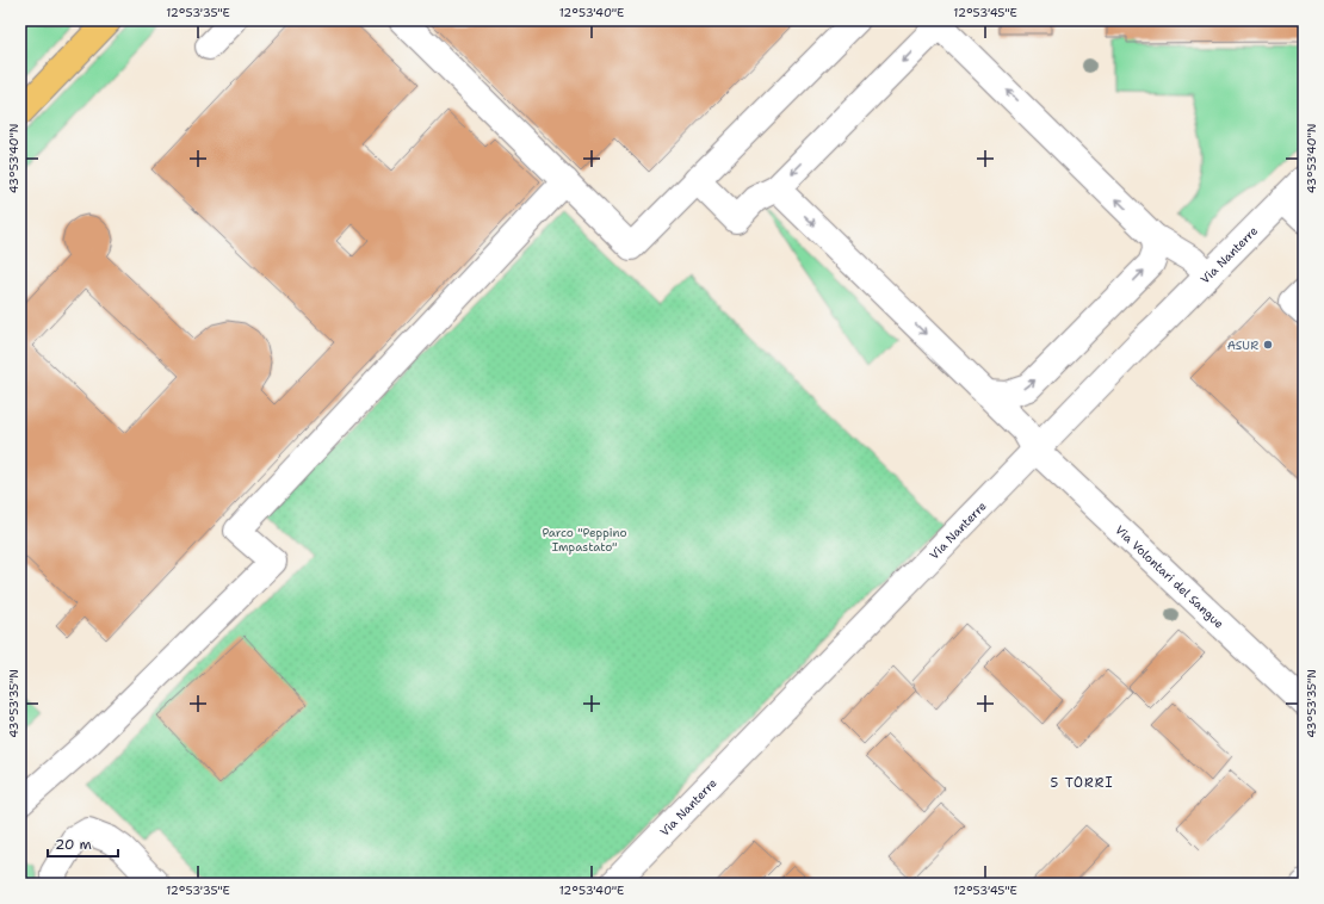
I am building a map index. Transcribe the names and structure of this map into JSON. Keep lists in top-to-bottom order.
{
  "streets": {
    "street": ["Via Nanterre", "Via Volontari del Sangue"]
  },
  "crossings": [
    ["Via Nanterre", "Via Volontari del Sangue"]
  ],
  "districts": ["5 TORRI"],
  "parks": ["Parco \"Peppino Impastato\""],
  "places": ["ASUR"],
  "scale_bar": "20 m",
  "coordinates": [
    "12°53'35\"E",
    "12°53'40\"E",
    "12°53'45\"E",
    "43°53'40\"N",
    "43°53'35\"N"
  ]
}
